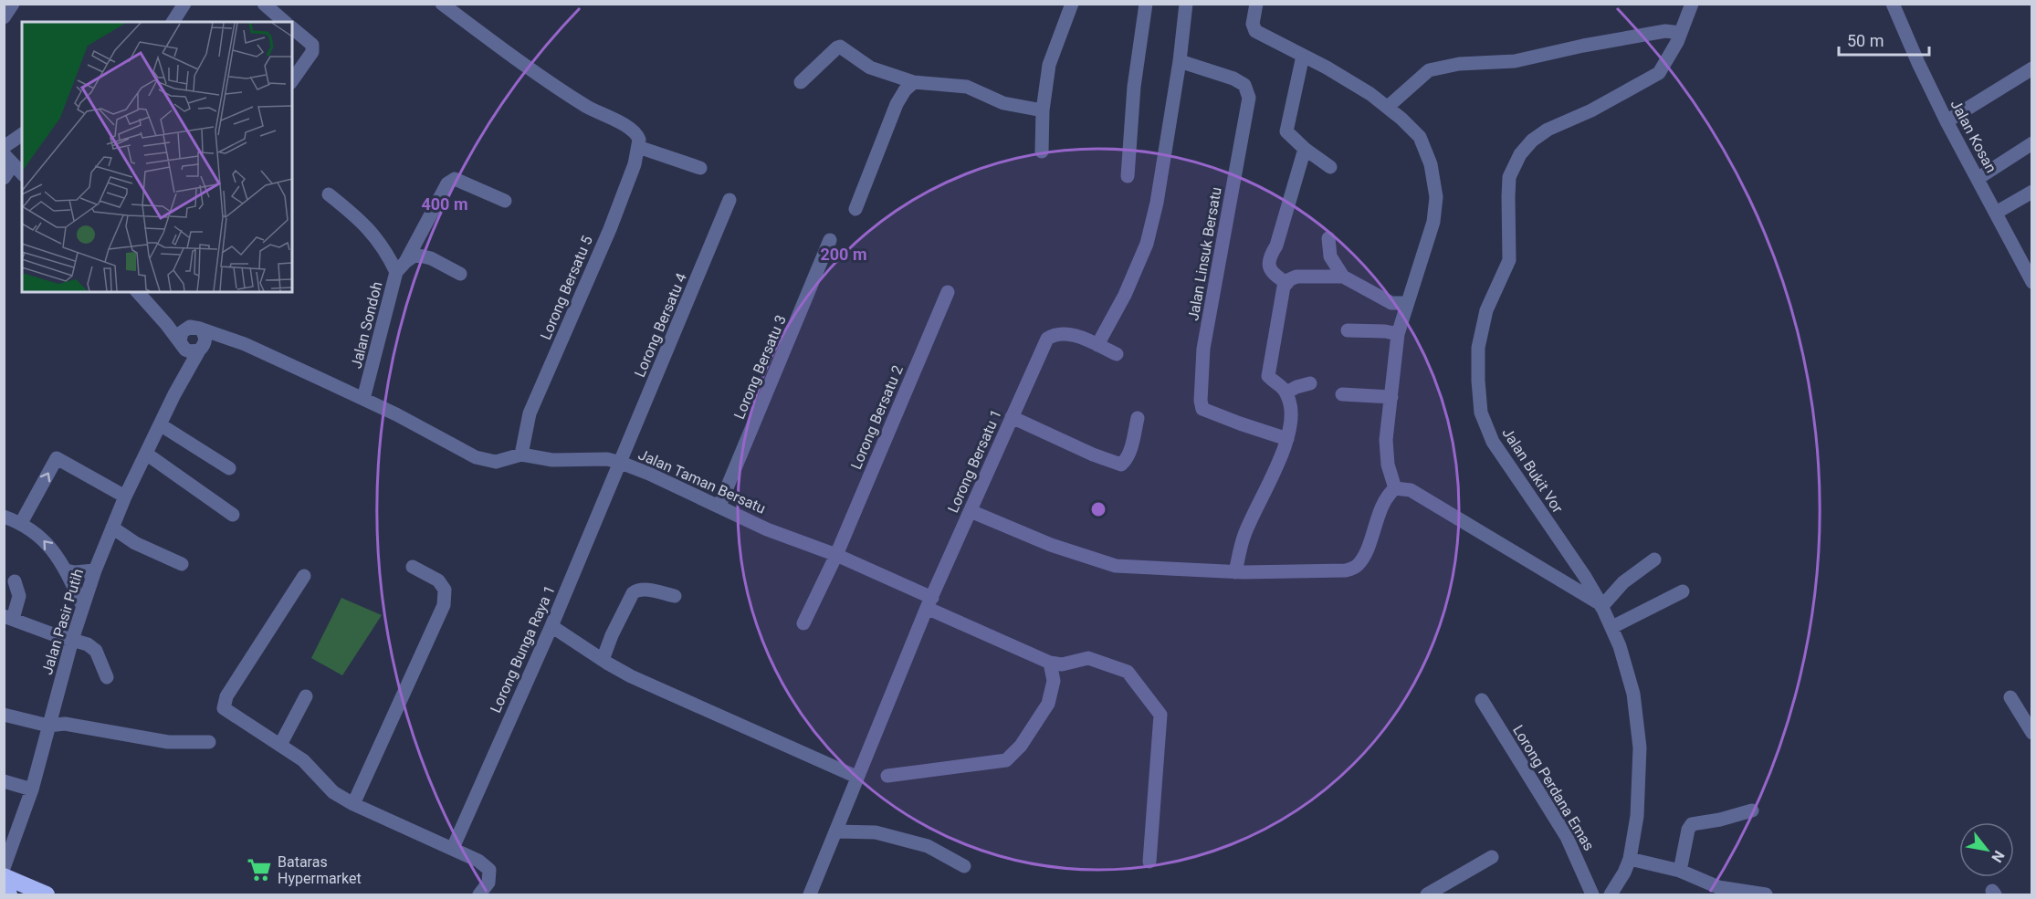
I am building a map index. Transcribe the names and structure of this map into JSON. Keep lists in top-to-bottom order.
{
  "streets": {
    "street": [
      "Jalan Kosan",
      "Jalan Linsuk Bersatu",
      "Lorong Bersatu 5",
      "Jalan Sondoh",
      "Lorong Bersatu 4",
      "Lorong Bersatu 3",
      "Lorong Bersatu 2",
      "Lorong Bersatu 1",
      "Jalan Bukit Vor",
      "Jalan Taman Bersatu",
      "Jalan Pasir Putih",
      "Lorong Bunga Raya 1",
      "Lorong Perdana Emas"
    ]
  },
  "crossings": [
    ["Lorong Bersatu 5", "Jalan Taman Bersatu"],
    ["Jalan Sondoh", "Jalan Taman Bersatu"],
    ["Lorong Bersatu 4", "Jalan Taman Bersatu"],
    ["Lorong Bersatu 4", "Lorong Bunga Raya 1"],
    ["Lorong Bersatu 3", "Jalan Taman Bersatu"],
    ["Lorong Bersatu 2", "Jalan Taman Bersatu"],
    ["Lorong Bersatu 1", "Jalan Taman Bersatu"],
    ["Jalan Taman Bersatu", "Jalan Pasir Putih"],
    ["Jalan Taman Bersatu", "Lorong Bunga Raya 1"]
  ],
  "places": {
    "supermarket": ["Bataras Hypermarket"]
  },
  "scale_bar": "50 m",
  "north": "bottom right",
  "rings": ["400 m", "200 m"]
}
